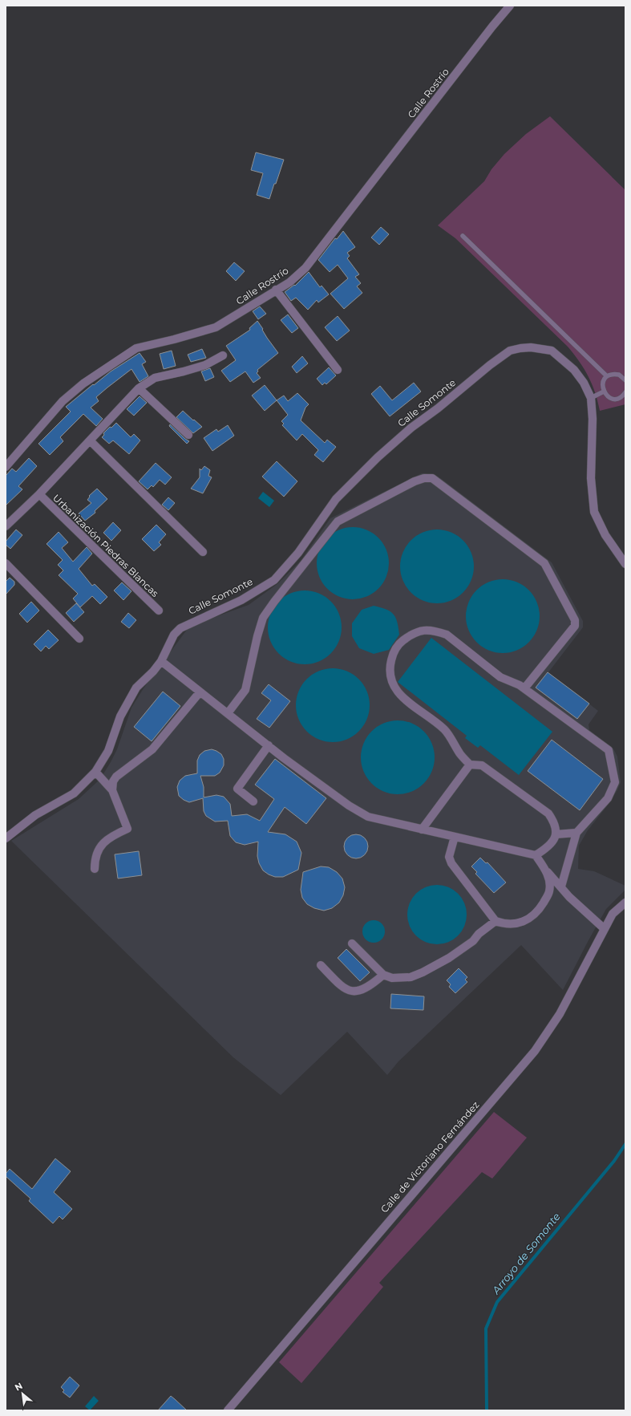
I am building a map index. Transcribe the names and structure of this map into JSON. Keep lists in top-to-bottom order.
{
  "streets": {
    "street": [
      "Calle Rostrío",
      "Calle Somonte",
      "Urbanización Piedras Blancas",
      "Calle de Victoriano Fernández"
    ]
  },
  "water": ["Arroyo de Somonte"],
  "north": "top left"
}
